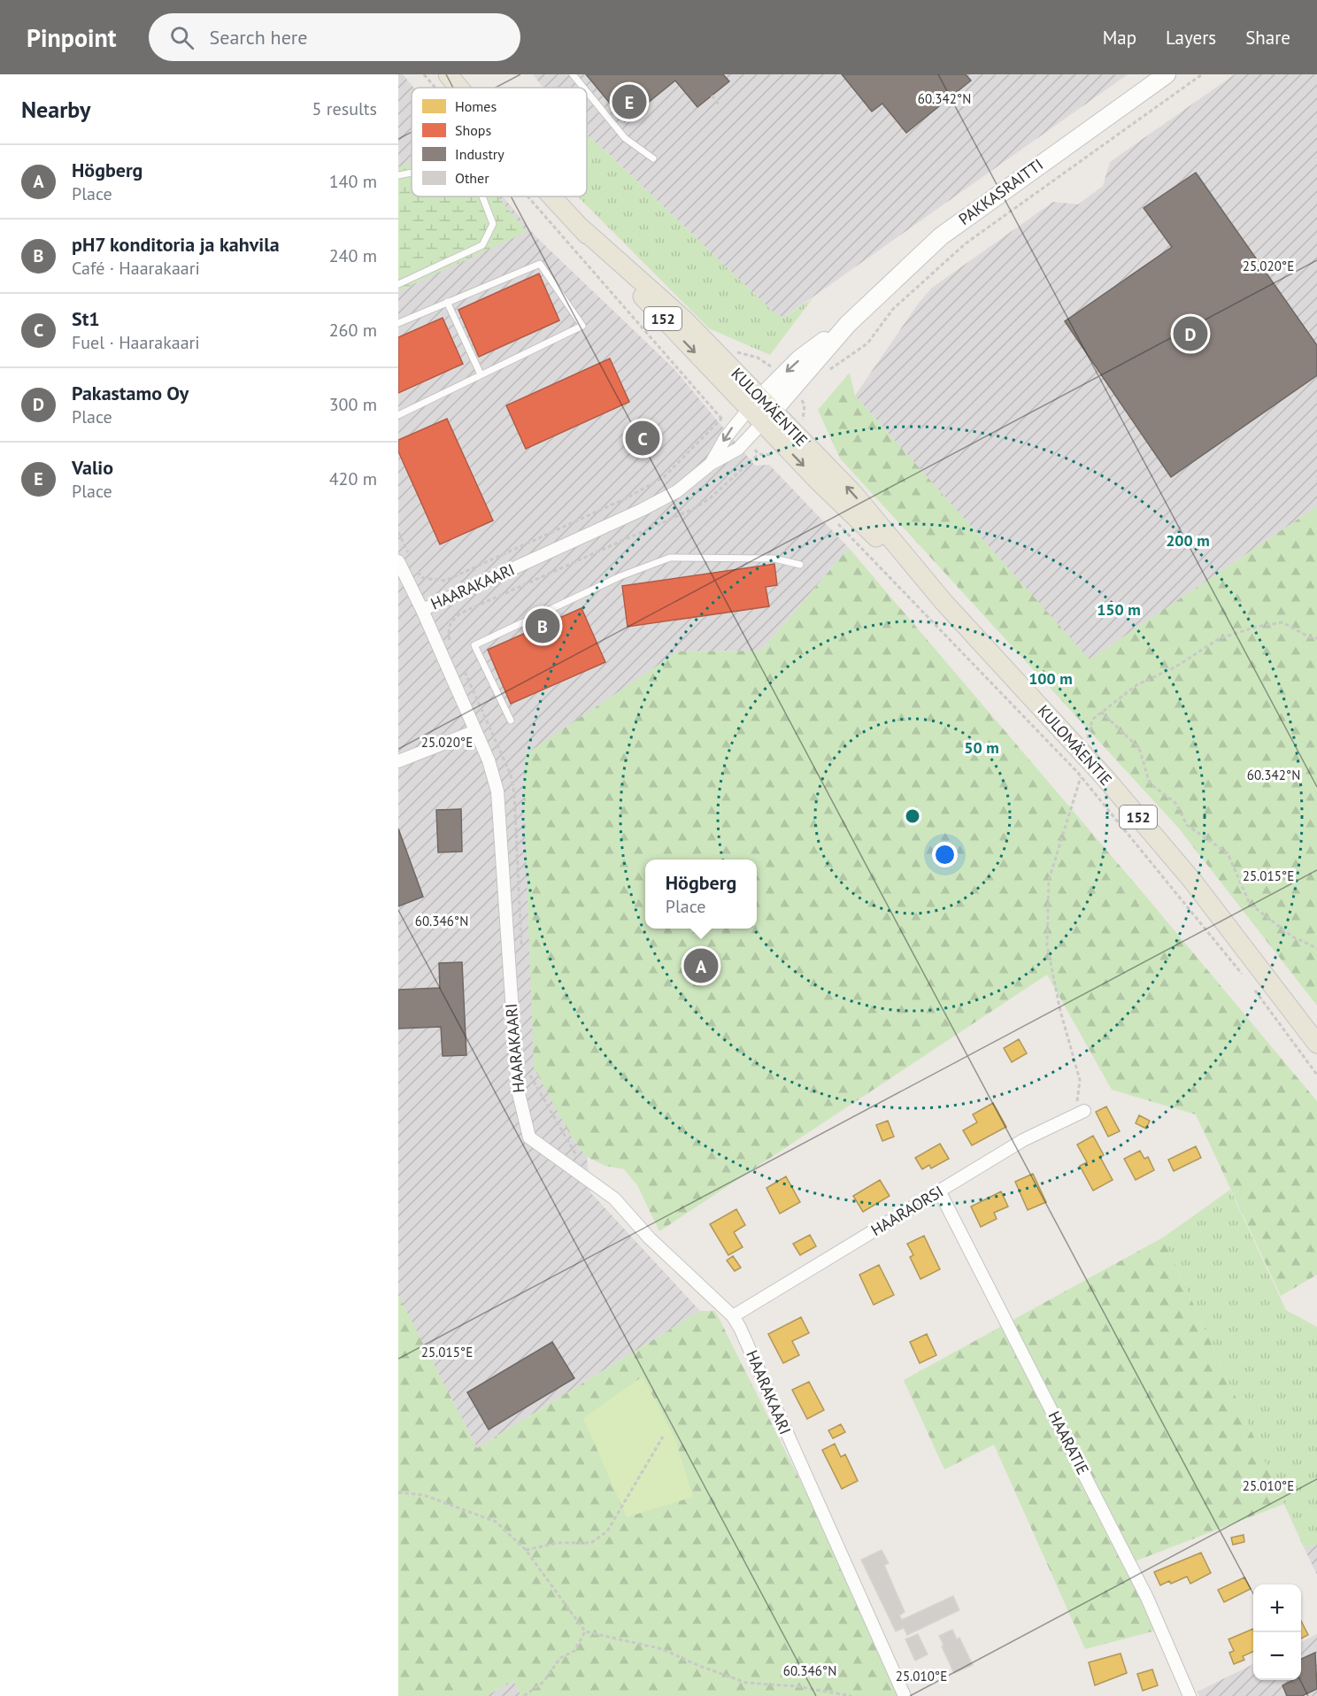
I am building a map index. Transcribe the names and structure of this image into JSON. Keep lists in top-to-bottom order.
{
  "streets": {
    "main road": ["152", "KULOMÄENTIE"],
    "street": [
      "PAKKASRAITTI",
      "HAARAKAARI",
      "HAARAORSI",
      "HAARATIE"
    ]
  },
  "crossings": [
    ["PAKKASRAITTI", "KULOMÄENTIE"],
    ["PAKKASRAITTI", "HAARAKAARI"],
    ["KULOMÄENTIE", "HAARAKAARI"],
    ["HAARAKAARI", "HAARAORSI"],
    ["HAARAORSI", "HAARATIE"]
  ],
  "legend": [
    "Homes",
    "Shops",
    "Industry",
    "Other"
  ],
  "page": {
    "header": "Pinpoint",
    "search": "Search here",
    "nav": ["Map", "Layers", "Share"],
    "heading": ["Nearby", "5 results"],
    "pins": [
      "E",
      "D",
      "C",
      "B",
      "A"
    ],
    "list": [
      {
        "mark": "A",
        "name": "Högberg",
        "note": "Place",
        "value": "140 m"
      },
      {
        "mark": "B",
        "name": "pH7 konditoria ja kahvila",
        "note": "Café · Haarakaari",
        "value": "240 m"
      },
      {
        "mark": "C",
        "name": "St1",
        "note": "Fuel · Haarakaari",
        "value": "260 m"
      },
      {
        "mark": "D",
        "name": "Pakastamo Oy",
        "note": "Place",
        "value": "300 m"
      },
      {
        "mark": "E",
        "name": "Valio",
        "note": "Place",
        "value": "420 m"
      }
    ],
    "popup": ["Högberg", "Place"],
    "map_buttons": ["+", "−"]
  },
  "coordinates": [
    "60.342°N",
    "25.020°E",
    "25.015°E",
    "60.346°N",
    "25.010°E"
  ],
  "rings": [
    "200 m",
    "150 m",
    "100 m",
    "50 m"
  ]
}
